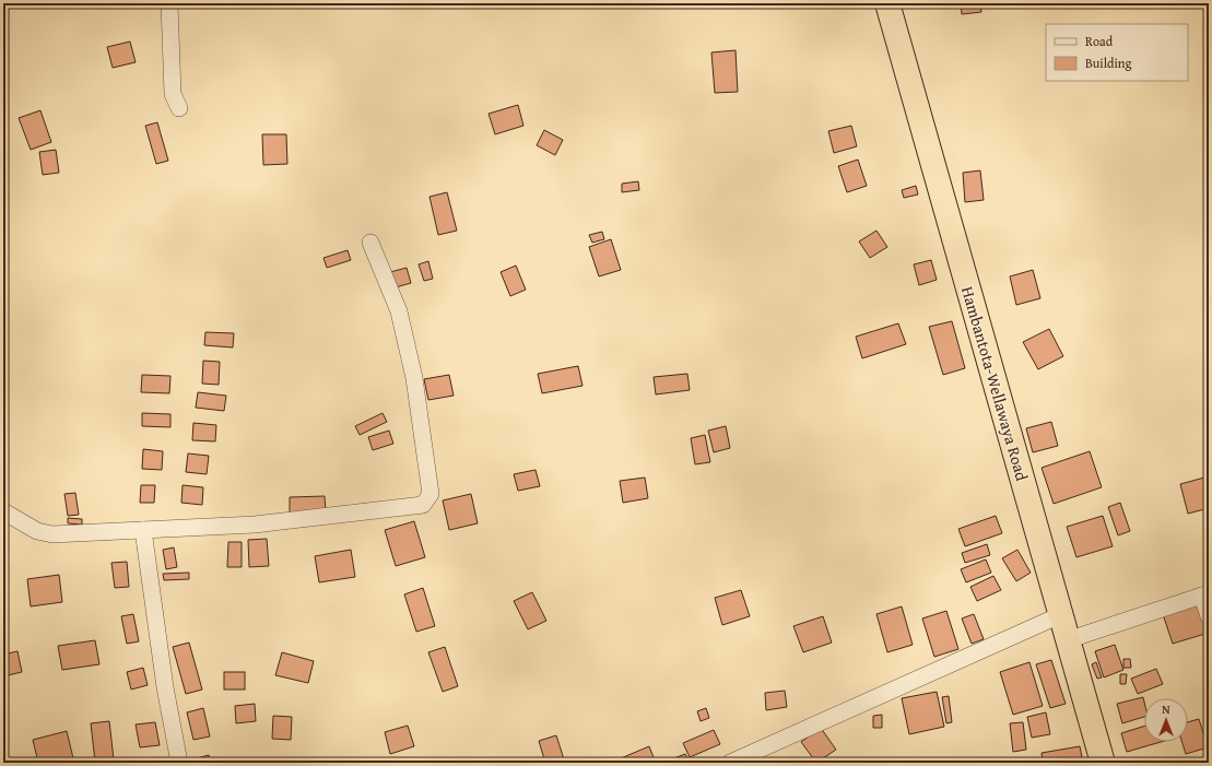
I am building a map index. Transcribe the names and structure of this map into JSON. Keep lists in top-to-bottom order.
{
  "streets": {
    "highway": ["Hambantota-Wellawaya Road"]
  },
  "legend": ["Road", "Building"],
  "north": "top"
}
